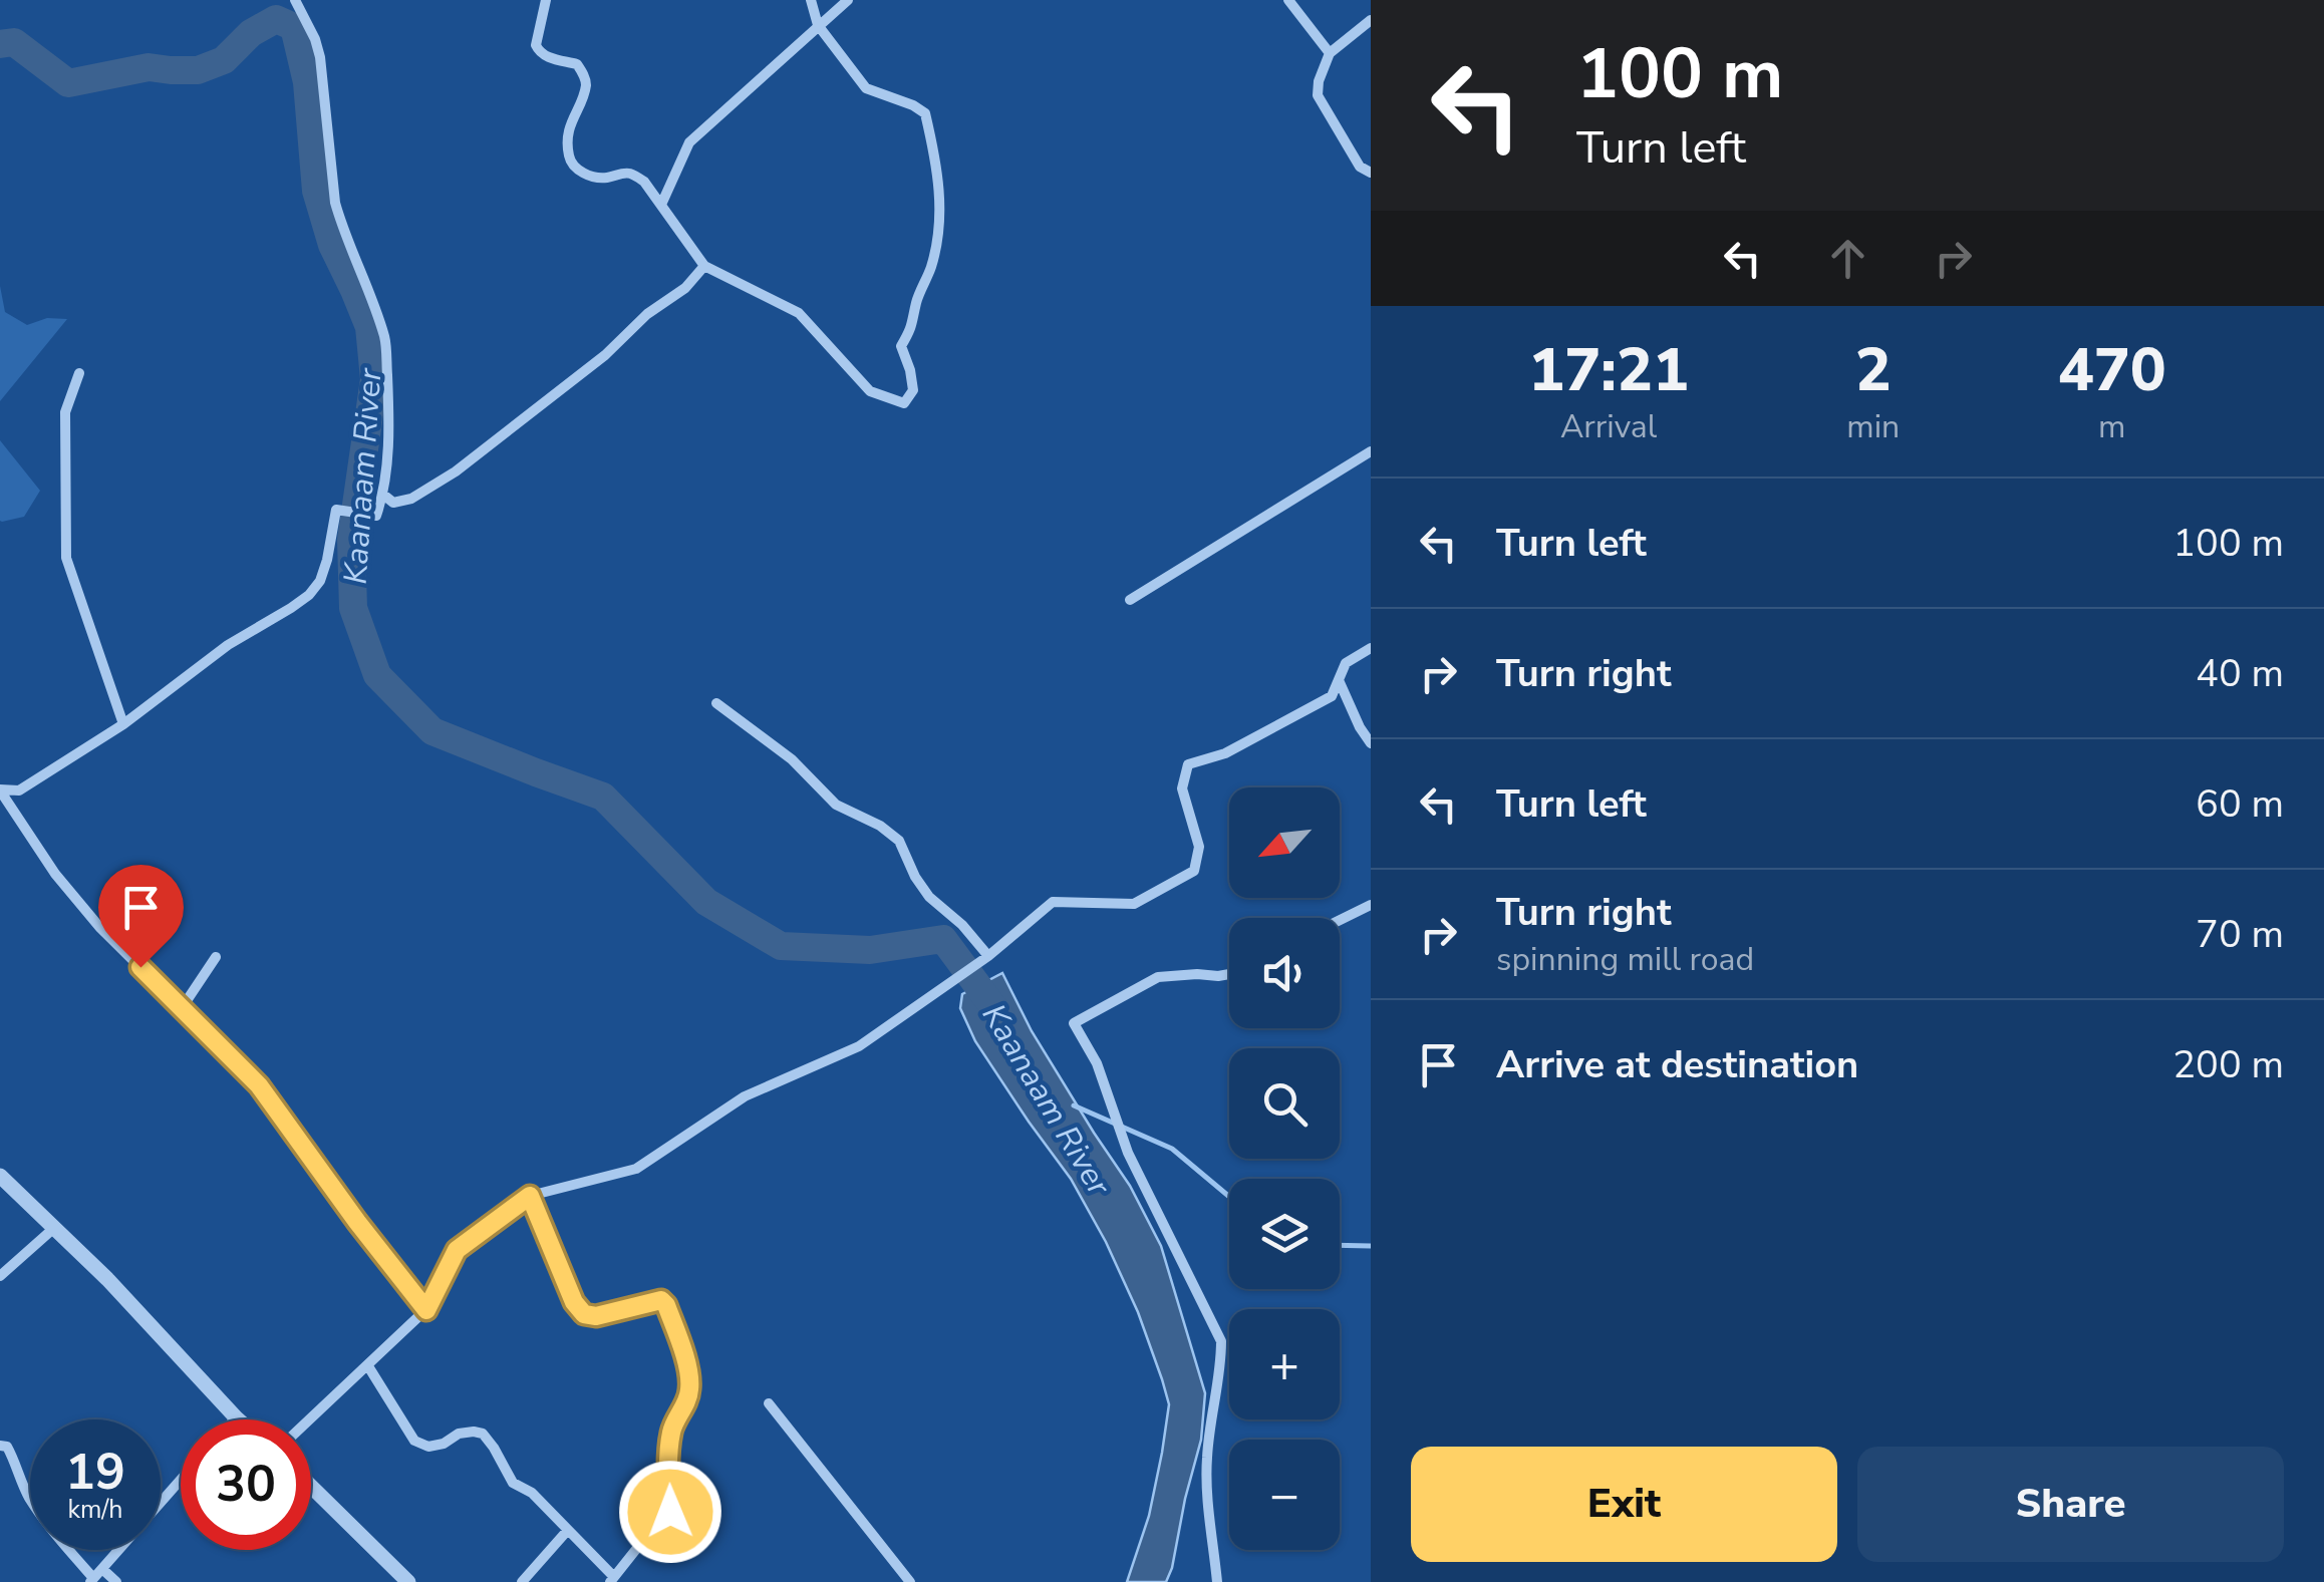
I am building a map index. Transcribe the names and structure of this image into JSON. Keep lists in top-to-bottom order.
{
  "water": ["Kaanaam River"],
  "north": "bottom left",
  "page": {
    "turn": ["100 m", "Turn left"],
    "eta": [
      "17:21",
      "Arrival",
      "2",
      "min",
      "470",
      "m"
    ],
    "list": [
      {
        "name": "Turn left",
        "value": "100 m"
      },
      {
        "name": "Turn right",
        "value": "40 m"
      },
      {
        "name": "Turn left",
        "value": "60 m"
      },
      {
        "name": "Turn right",
        "note": "spinning mill road",
        "value": "70 m"
      },
      {
        "name": "Arrive at destination",
        "value": "200 m"
      }
    ],
    "map_buttons": ["+", "−"],
    "speed": "19 km/h",
    "limit": "30",
    "buttons": ["Exit", "Share"]
  }
}
